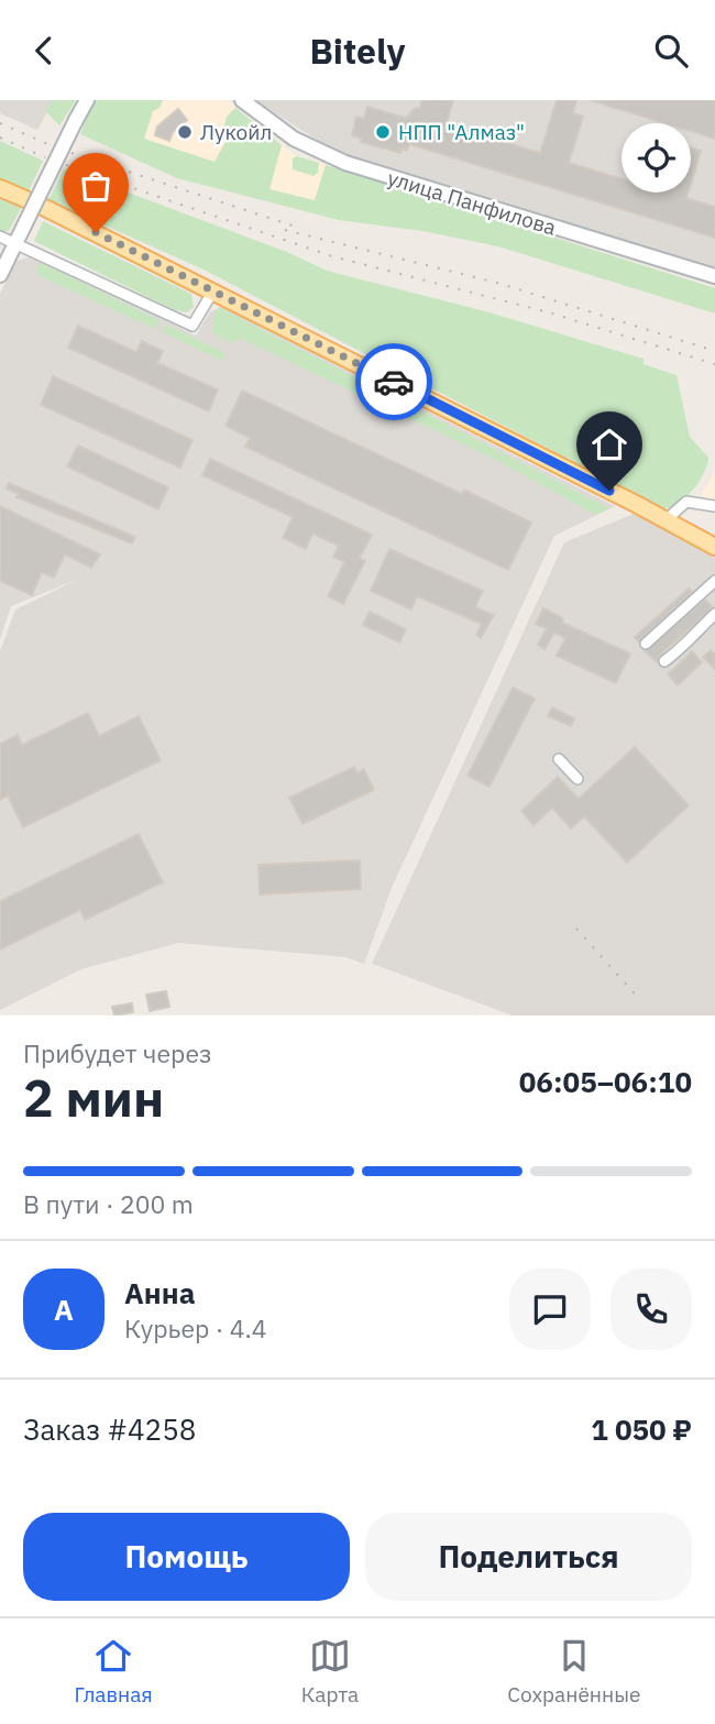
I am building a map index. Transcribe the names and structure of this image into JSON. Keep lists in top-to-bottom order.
{
  "streets": {
    "main road": ["улица Панфилова"]
  },
  "places": ["Лукойл", "НПП \"Алмаз\""],
  "page": {
    "header": "Bitely",
    "heading": ["2 мин", "Прибудет через", "06:05–06:10"],
    "panel": [
      "Анна",
      "Курьер · 4.4",
      "Заказ #4258",
      "1 050 ₽"
    ],
    "bar": "В пути · 200 m",
    "round": "А",
    "buttons": ["Помощь", "Поделиться"],
    "tabs": ["Главная", "Карта", "Сохранённые"]
  }
}
